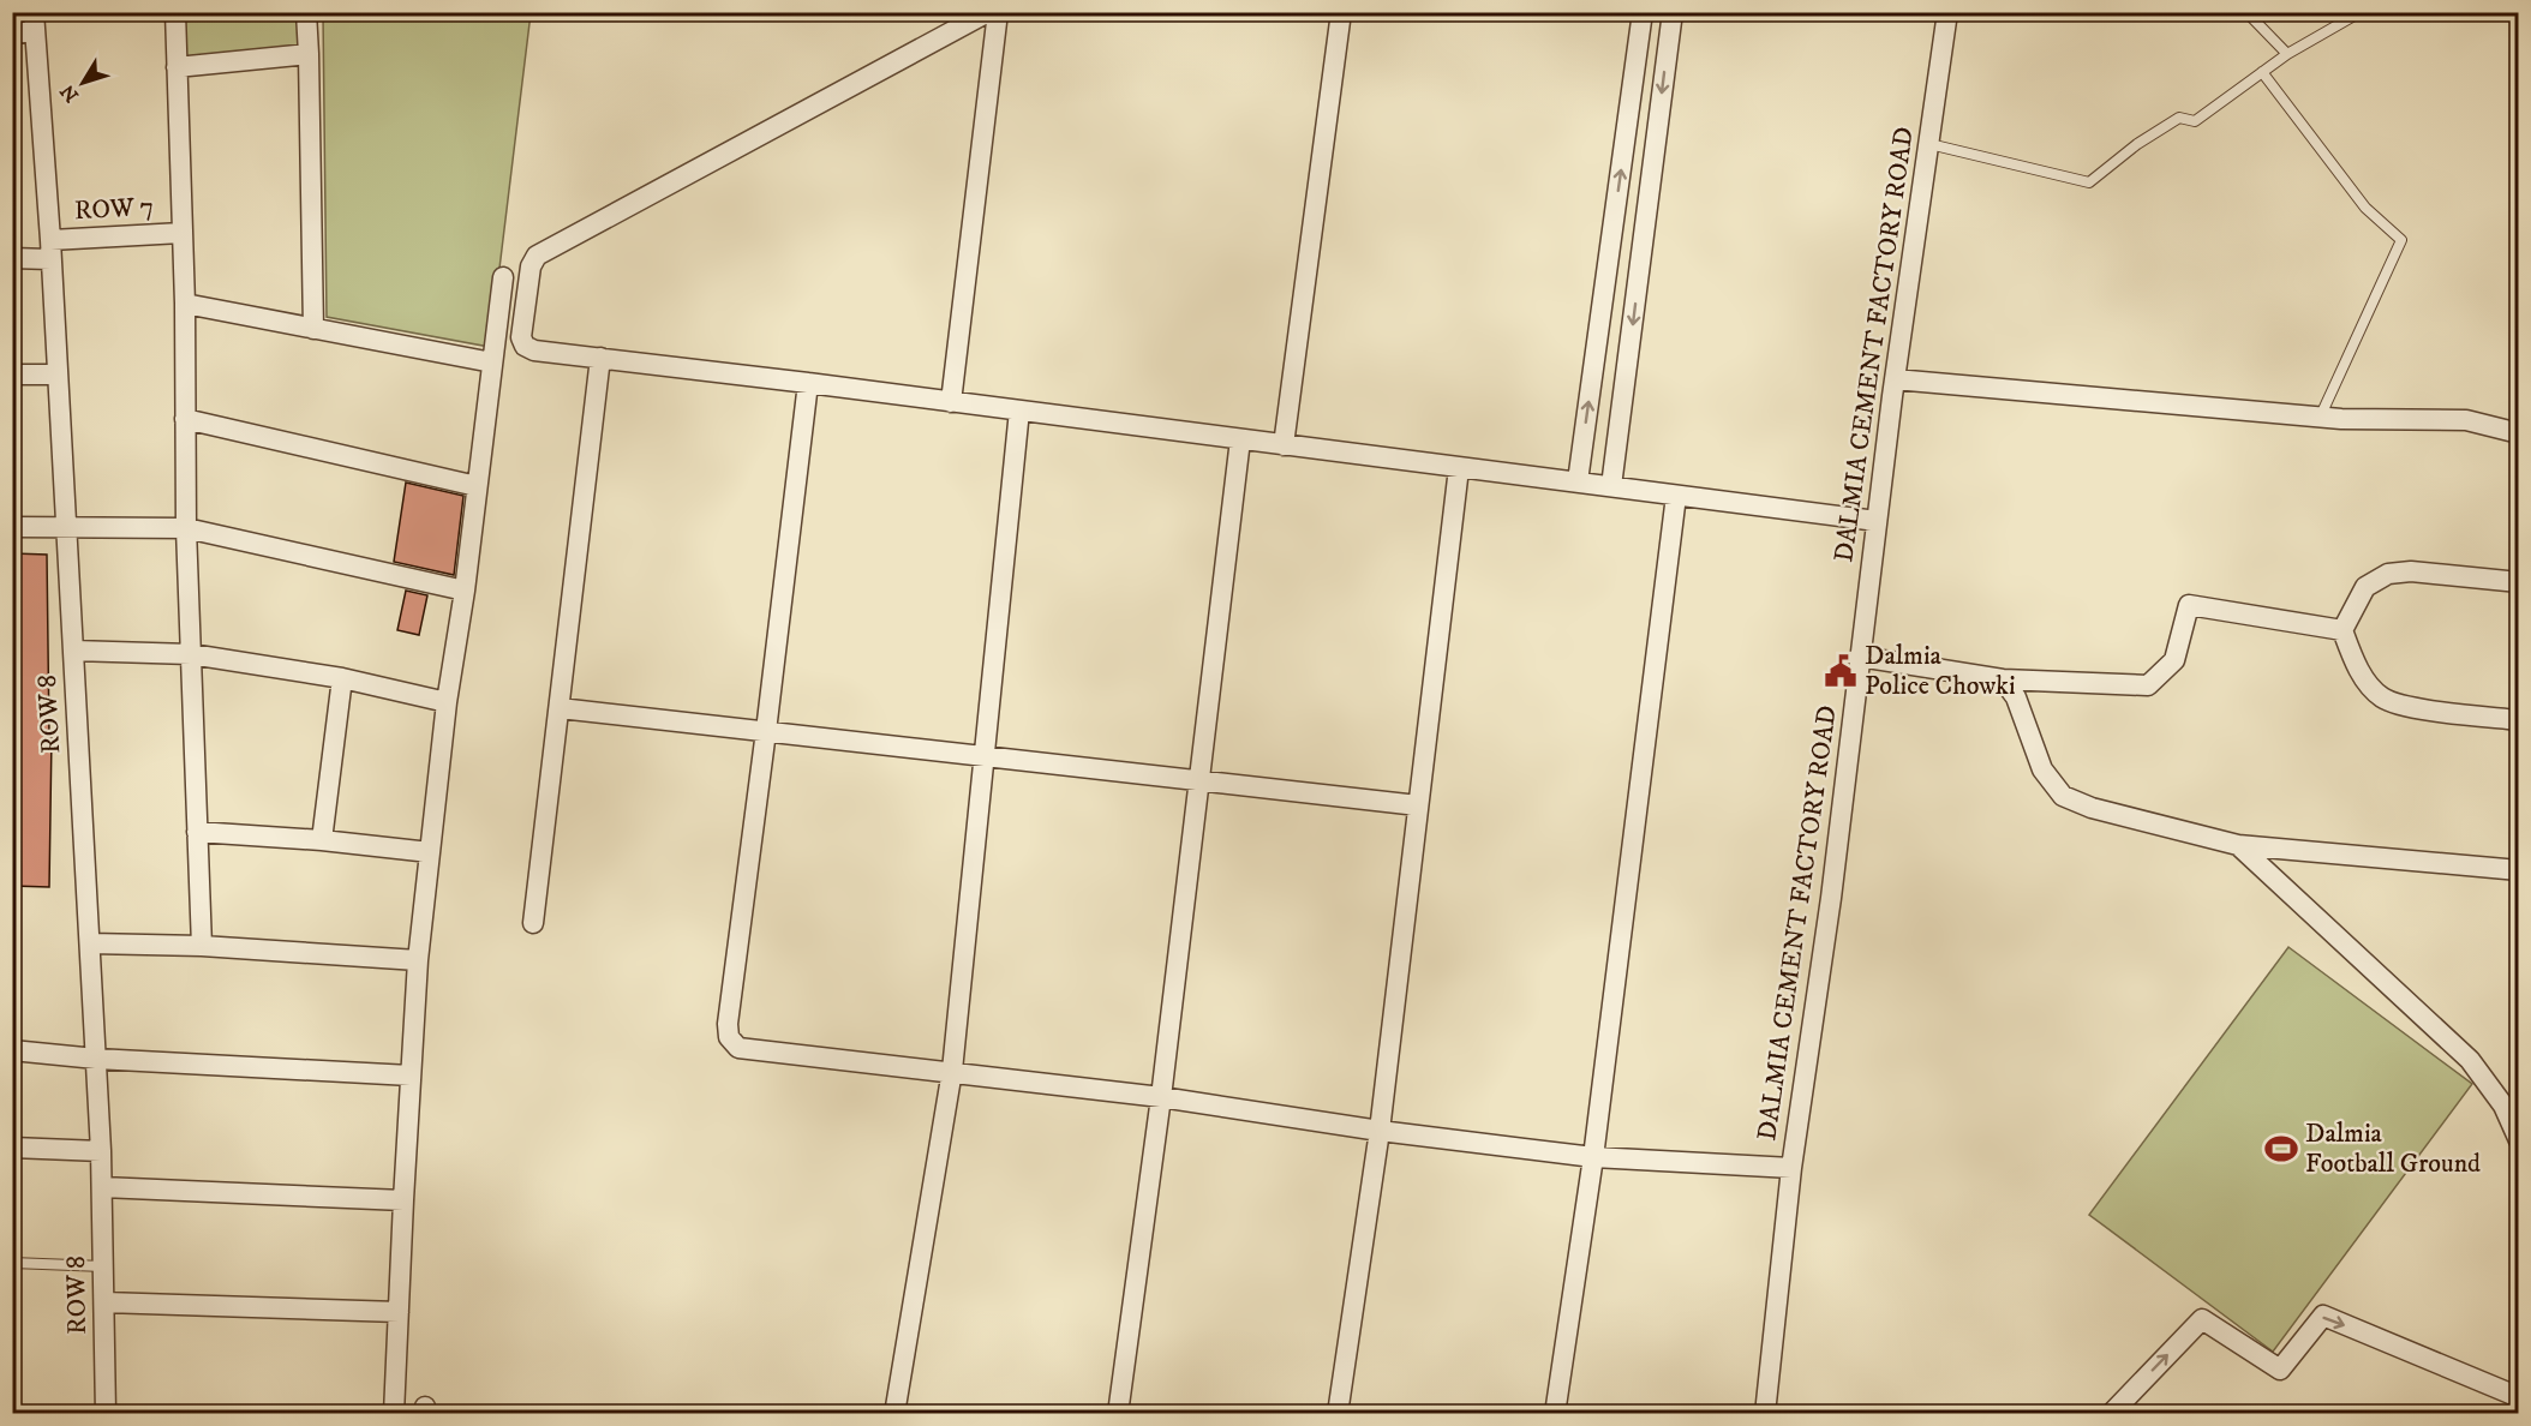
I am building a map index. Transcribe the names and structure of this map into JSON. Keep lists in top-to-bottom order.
{
  "streets": {
    "street": ["ROW 7", "DALMIA CEMENT FACTORY ROAD", "ROW 8"]
  },
  "crossings": [
    ["ROW 7", "ROW 8"]
  ],
  "places": {
    "public building": ["Dalmia Police Chowki"],
    "sports": ["Dalmia Football Ground"]
  },
  "north": "bottom left"
}
